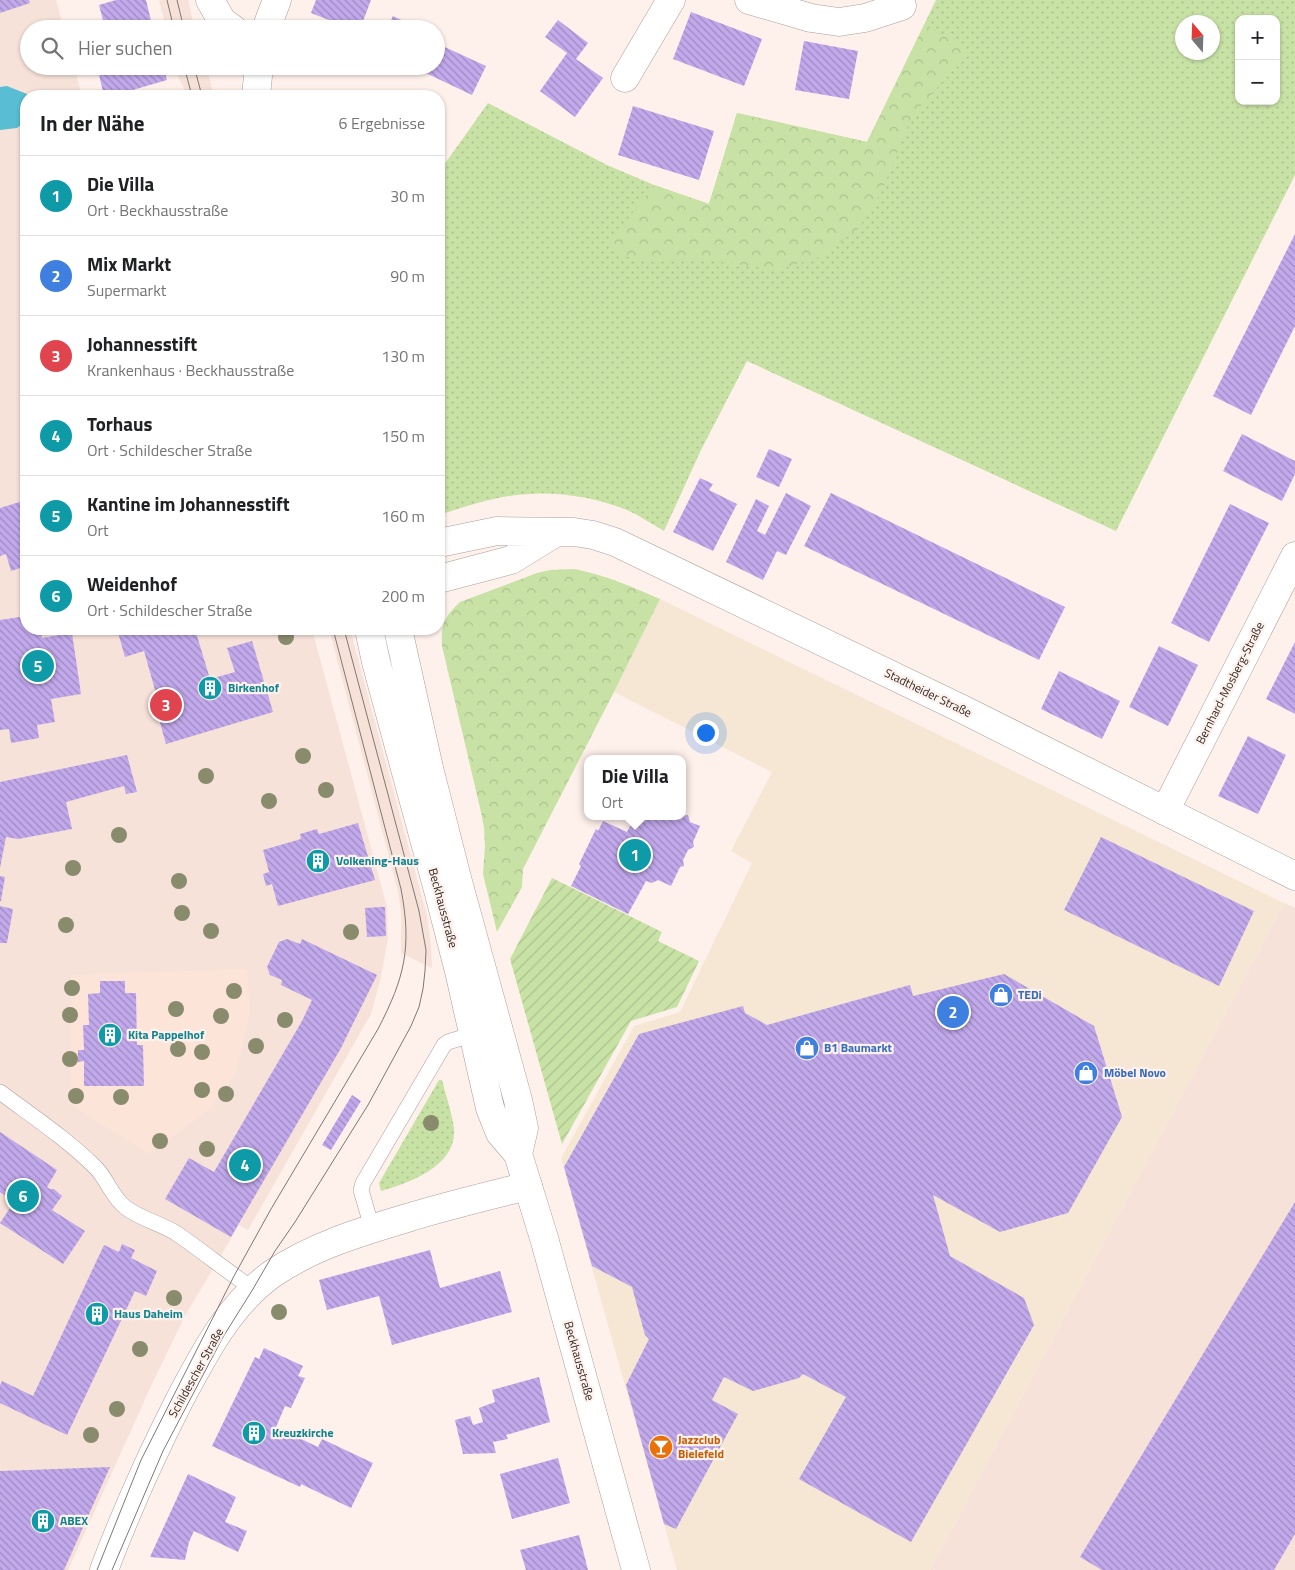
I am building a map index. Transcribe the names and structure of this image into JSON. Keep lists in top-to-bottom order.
{
  "streets": {
    "street": [
      "Bernhard-Mosberg-Straße",
      "Stadtheider Straße",
      "Beckhausstraße",
      "Schildescher Straße"
    ]
  },
  "crossings": [
    ["Bernhard-Mosberg-Straße", "Stadtheider Straße"],
    ["Beckhausstraße", "Schildescher Straße"]
  ],
  "places": {
    "building": [
      "Birkenhof",
      "Volkening-Haus",
      "Kita Pappelhof",
      "Haus Daheim",
      "Kreuzkirche",
      "ABEX"
    ],
    "shop": ["TEDi", "B1 Baumarkt", "Möbel Novo"],
    "bar": ["Jazzclub Bielefeld"]
  },
  "north": "top",
  "page": {
    "map_buttons": ["+", "−"],
    "search": "Hier suchen",
    "heading": ["In der Nähe", "6 Ergebnisse"],
    "list": [
      {
        "mark": "1",
        "name": "Die Villa",
        "note": "Ort · Beckhausstraße",
        "value": "30 m"
      },
      {
        "mark": "2",
        "name": "Mix Markt",
        "note": "Supermarkt",
        "value": "90 m"
      },
      {
        "mark": "3",
        "name": "Johannesstift",
        "note": "Krankenhaus · Beckhausstraße",
        "value": "130 m"
      },
      {
        "mark": "4",
        "name": "Torhaus",
        "note": "Ort · Schildescher Straße",
        "value": "150 m"
      },
      {
        "mark": "5",
        "name": "Kantine im Johannesstift",
        "note": "Ort",
        "value": "160 m"
      },
      {
        "mark": "6",
        "name": "Weidenhof",
        "note": "Ort · Schildescher Straße",
        "value": "200 m"
      }
    ],
    "pins": [
      "5",
      "3",
      "1",
      "2",
      "4",
      "6"
    ],
    "popup": ["Die Villa", "Ort"]
  }
}
